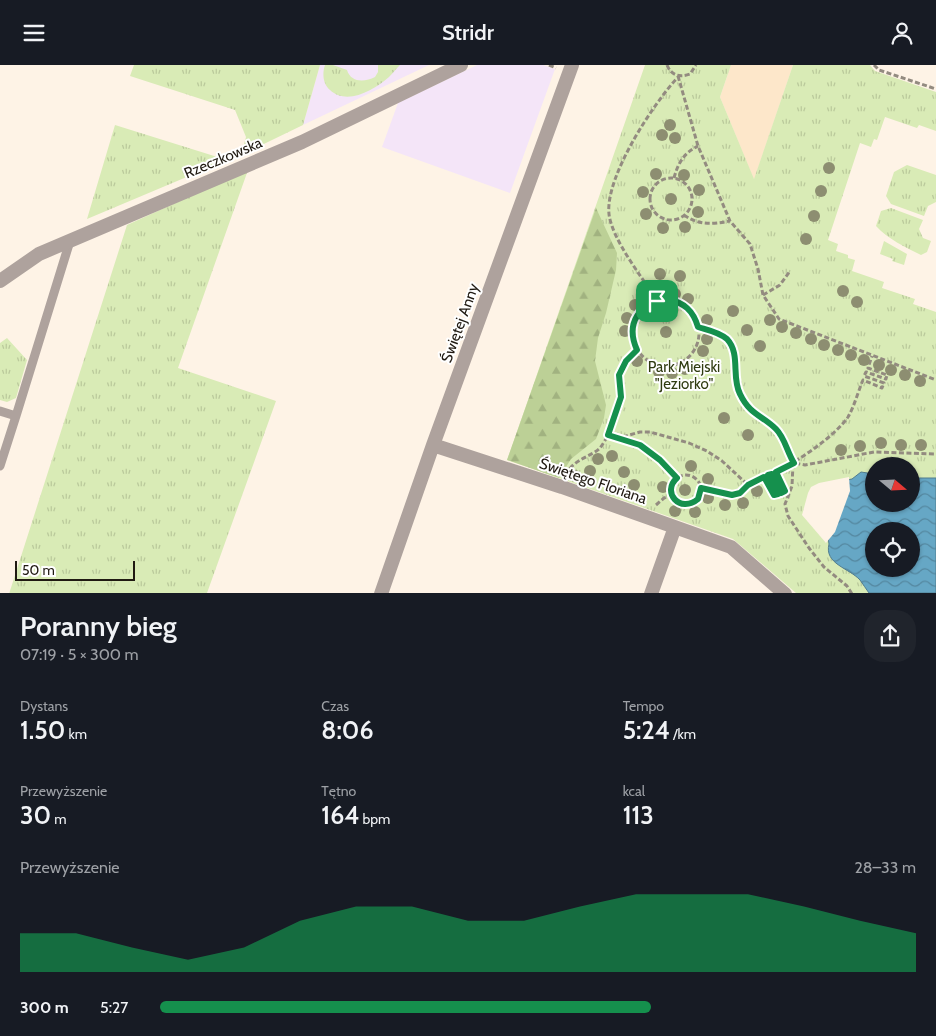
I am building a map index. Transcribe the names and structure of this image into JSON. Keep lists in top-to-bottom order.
{
  "streets": {
    "street": ["Rzeczkowska", "Świętej Anny", "Świętego Floriana"]
  },
  "crossings": [
    ["Świętej Anny", "Świętego Floriana"]
  ],
  "parks": ["Park Miejski \"Jeziorko\""],
  "scale_bar": "50 m",
  "north": "right",
  "page": {
    "header": "Stridr",
    "scale": "50 m",
    "heading": ["Poranny bieg", "07:19 · 5 × 300 m"],
    "stats": [
      ["Dystans", "1.50 km"],
      ["Czas", "8:06"],
      ["Tempo", "5:24 /km"],
      ["Przewyższenie", "30 m"],
      ["Tętno", "164 bpm"],
      ["kcal", "113"]
    ],
    "chart": ["Przewyższenie", "28–33 m"],
    "list": [
      {
        "name": "300 m",
        "note": "5:27"
      }
    ]
  }
}
